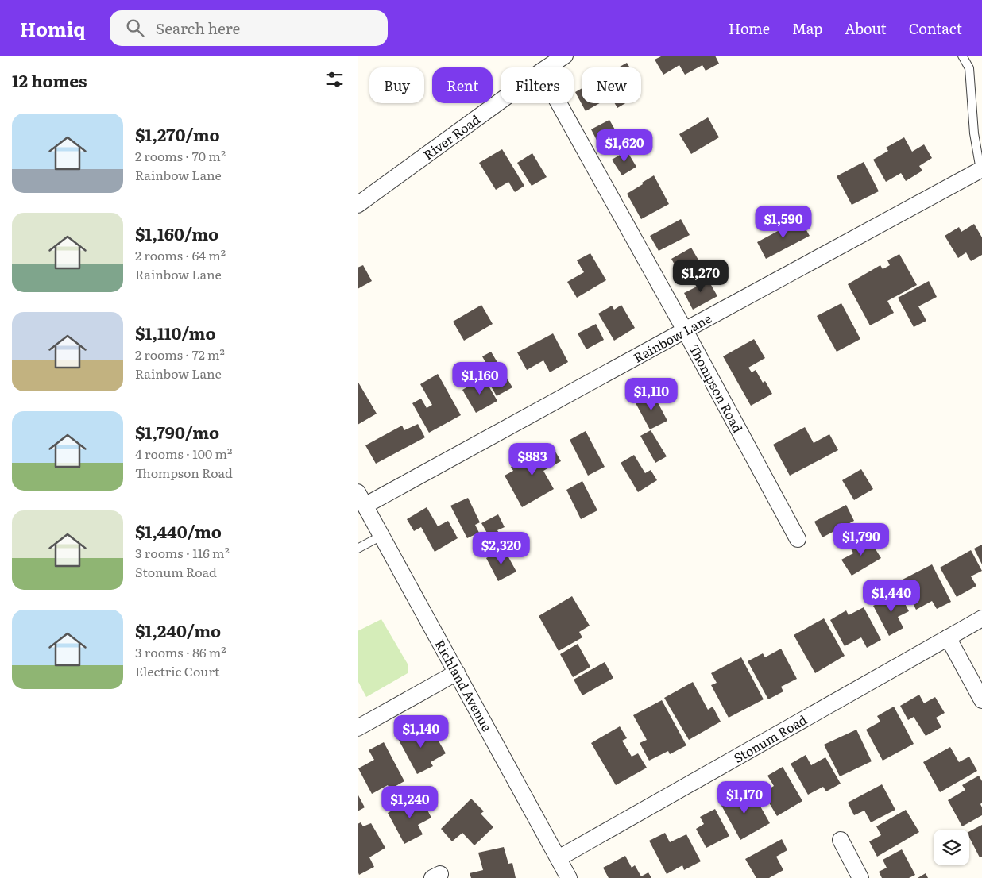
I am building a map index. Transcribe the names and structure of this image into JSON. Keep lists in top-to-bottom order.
{
  "streets": {
    "street": [
      "River Road",
      "Rainbow Lane",
      "Thompson Road",
      "Richland Avenue",
      "Stonum Road"
    ]
  },
  "crossings": [
    ["Rainbow Lane", "Thompson Road"],
    ["Rainbow Lane", "Richland Avenue"],
    ["Richland Avenue", "Stonum Road"]
  ],
  "page": {
    "header": "Homiq",
    "search": "Search here",
    "nav": [
      "Home",
      "Map",
      "About",
      "Contact"
    ],
    "heading": "12 homes",
    "chip": [
      "Buy",
      "Rent",
      "Filters",
      "New"
    ],
    "list": [
      {
        "name": "$1,270/mo",
        "note": "2 rooms · 70 m² · Rainbow Lane"
      },
      {
        "name": "$1,160/mo",
        "note": "2 rooms · 64 m² · Rainbow Lane"
      },
      {
        "name": "$1,110/mo",
        "note": "2 rooms · 72 m² · Rainbow Lane"
      },
      {
        "name": "$1,790/mo",
        "note": "4 rooms · 100 m² · Thompson Road"
      },
      {
        "name": "$1,440/mo",
        "note": "3 rooms · 116 m² · Stonum Road"
      },
      {
        "name": "$1,240/mo",
        "note": "3 rooms · 86 m² · Electric Court"
      }
    ],
    "price": [
      "$1,620",
      "$1,590",
      "$1,270",
      "$1,160",
      "$1,110",
      "$883",
      "$1,790",
      "$2,320",
      "$1,440",
      "$1,140",
      "$1,170",
      "$1,240"
    ]
  }
}
